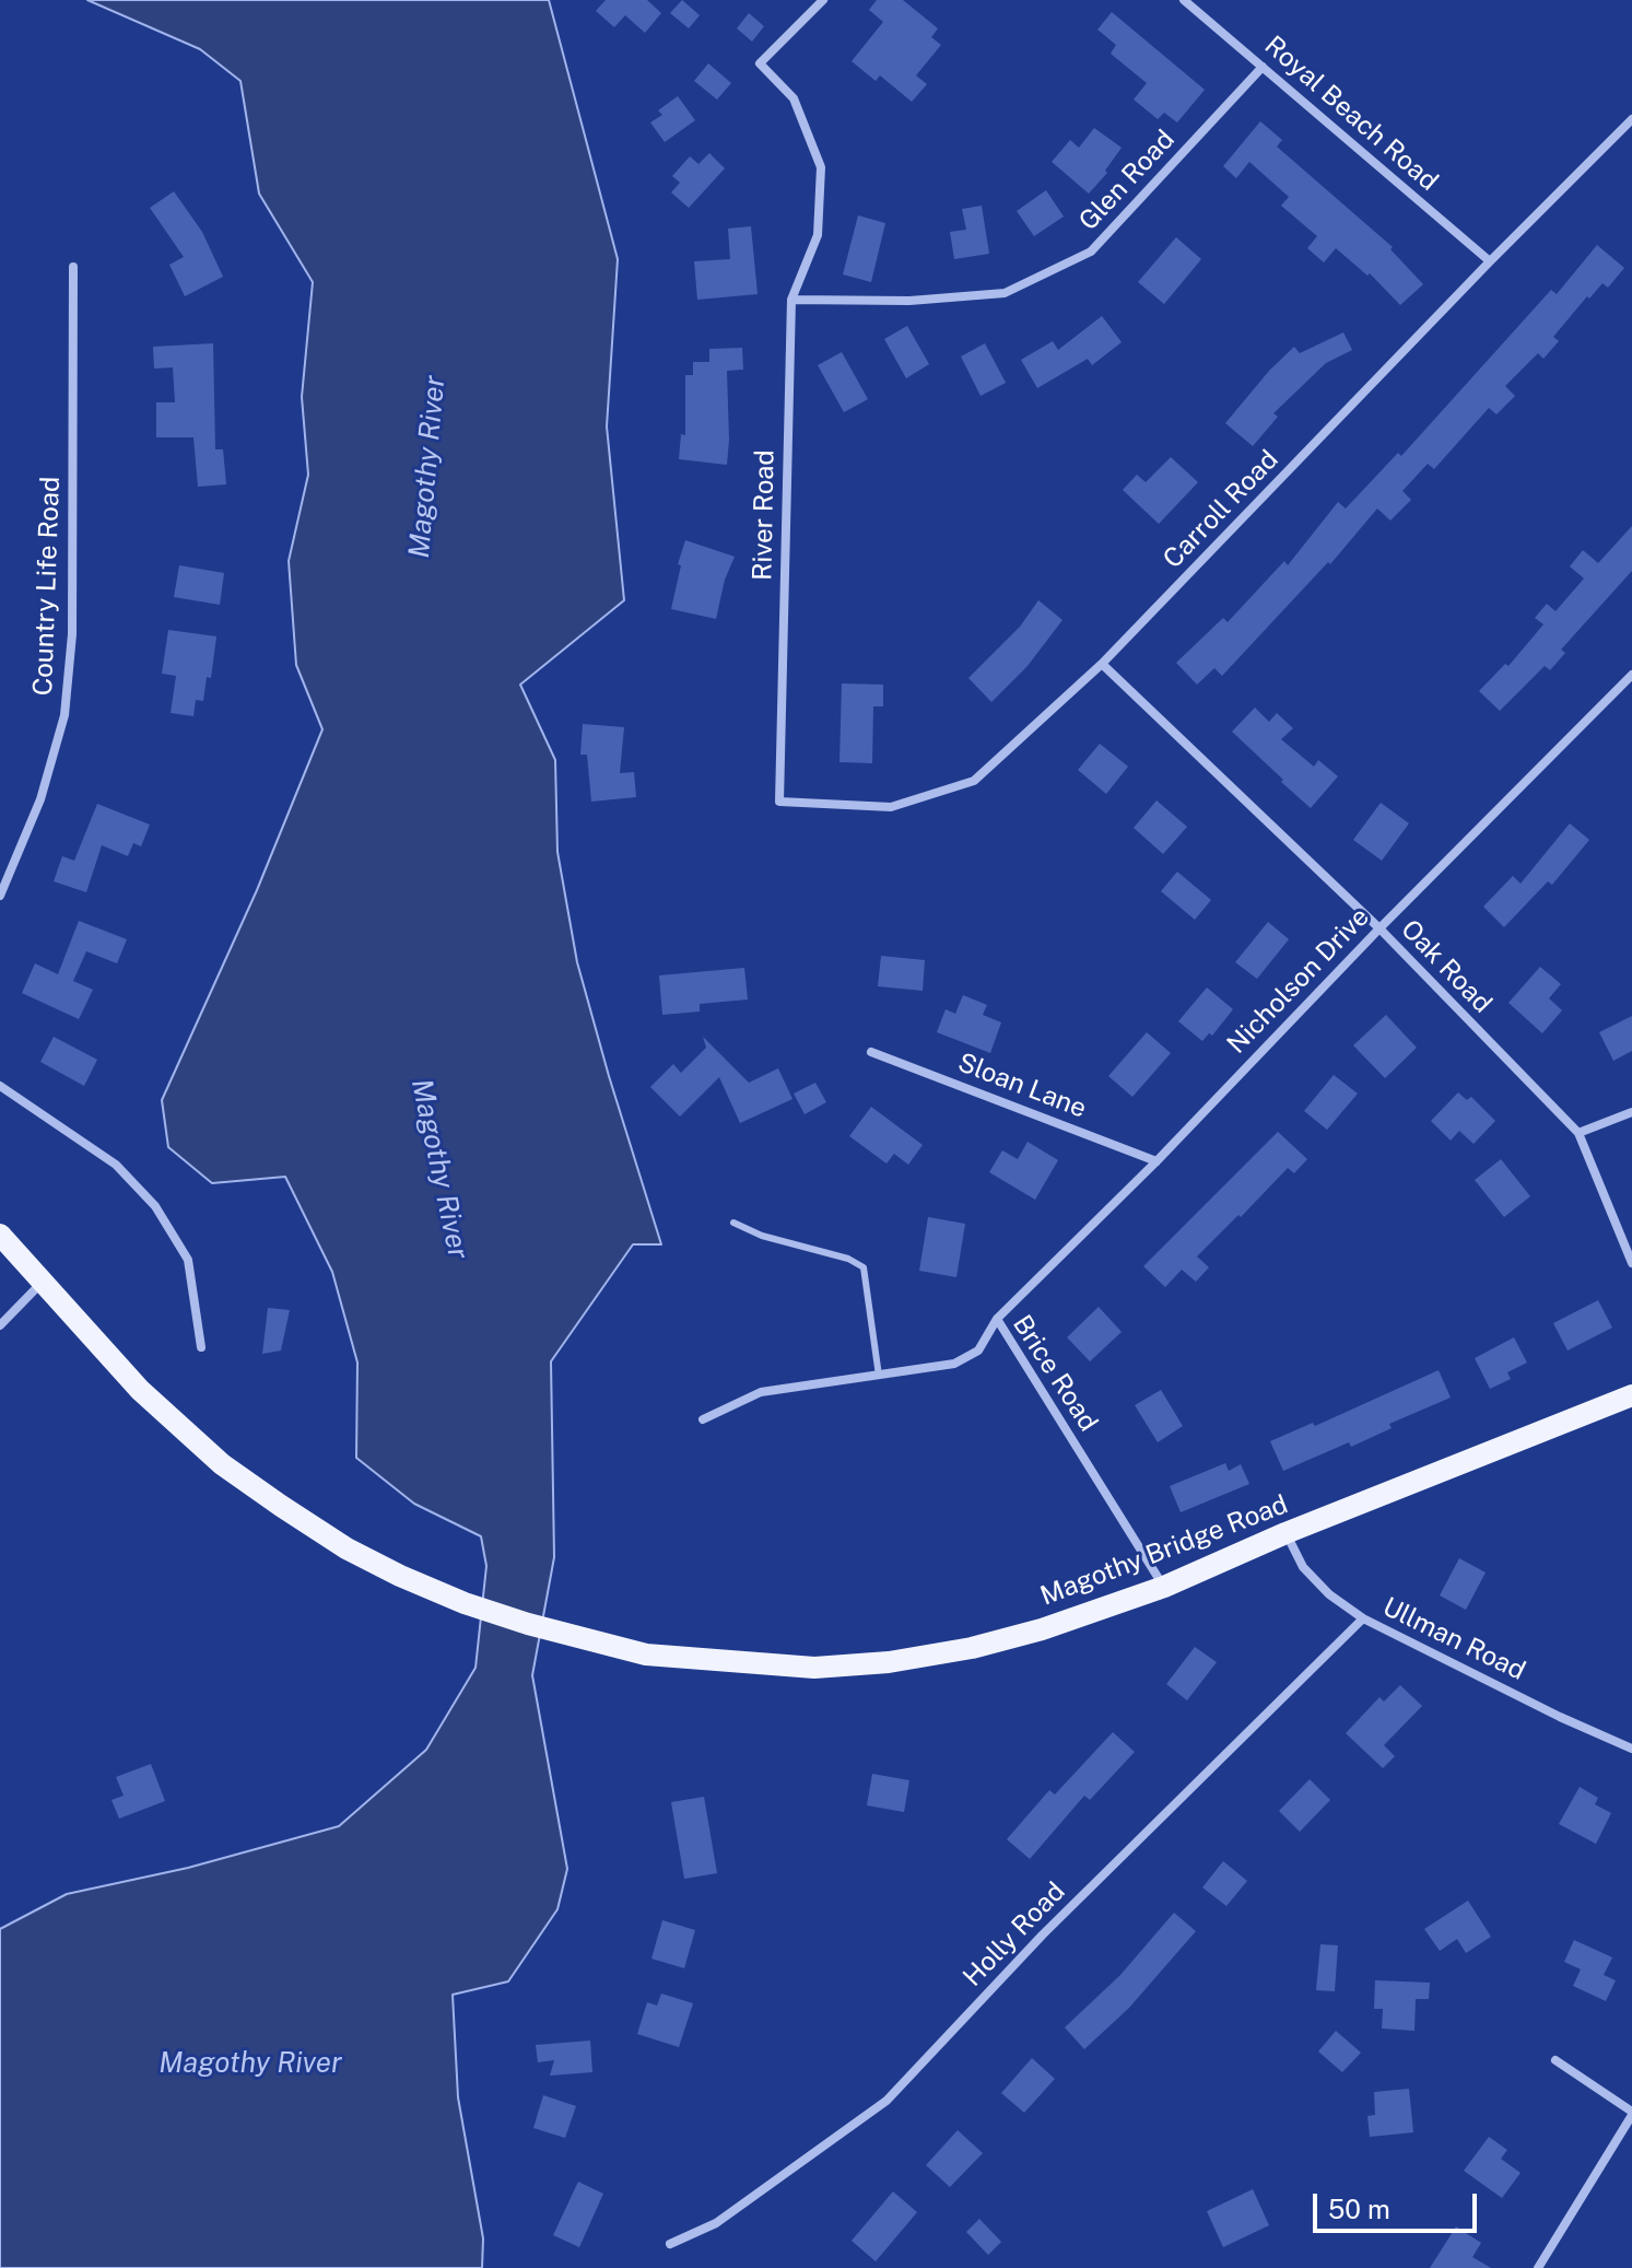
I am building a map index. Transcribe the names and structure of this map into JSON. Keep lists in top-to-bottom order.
{
  "streets": {
    "main road": ["Magothy Bridge Road"],
    "street": [
      "Royal Beach Road",
      "Glen Road",
      "Carroll Road",
      "River Road",
      "Country Life Road",
      "Oak Road",
      "Nicholson Drive",
      "Sloan Lane",
      "Brice Road",
      "Ullman Road",
      "Holly Road"
    ]
  },
  "crossings": [
    ["Royal Beach Road", "Glen Road"],
    ["Royal Beach Road", "Carroll Road"],
    ["Glen Road", "River Road"],
    ["Carroll Road", "River Road"],
    ["Carroll Road", "Oak Road"],
    ["Oak Road", "Nicholson Drive"],
    ["Nicholson Drive", "Sloan Lane"],
    ["Nicholson Drive", "Brice Road"],
    ["Brice Road", "Magothy Bridge Road"],
    ["Magothy Bridge Road", "Ullman Road"],
    ["Ullman Road", "Holly Road"]
  ],
  "water": ["Magothy River"],
  "scale_bar": "50 m"
}
